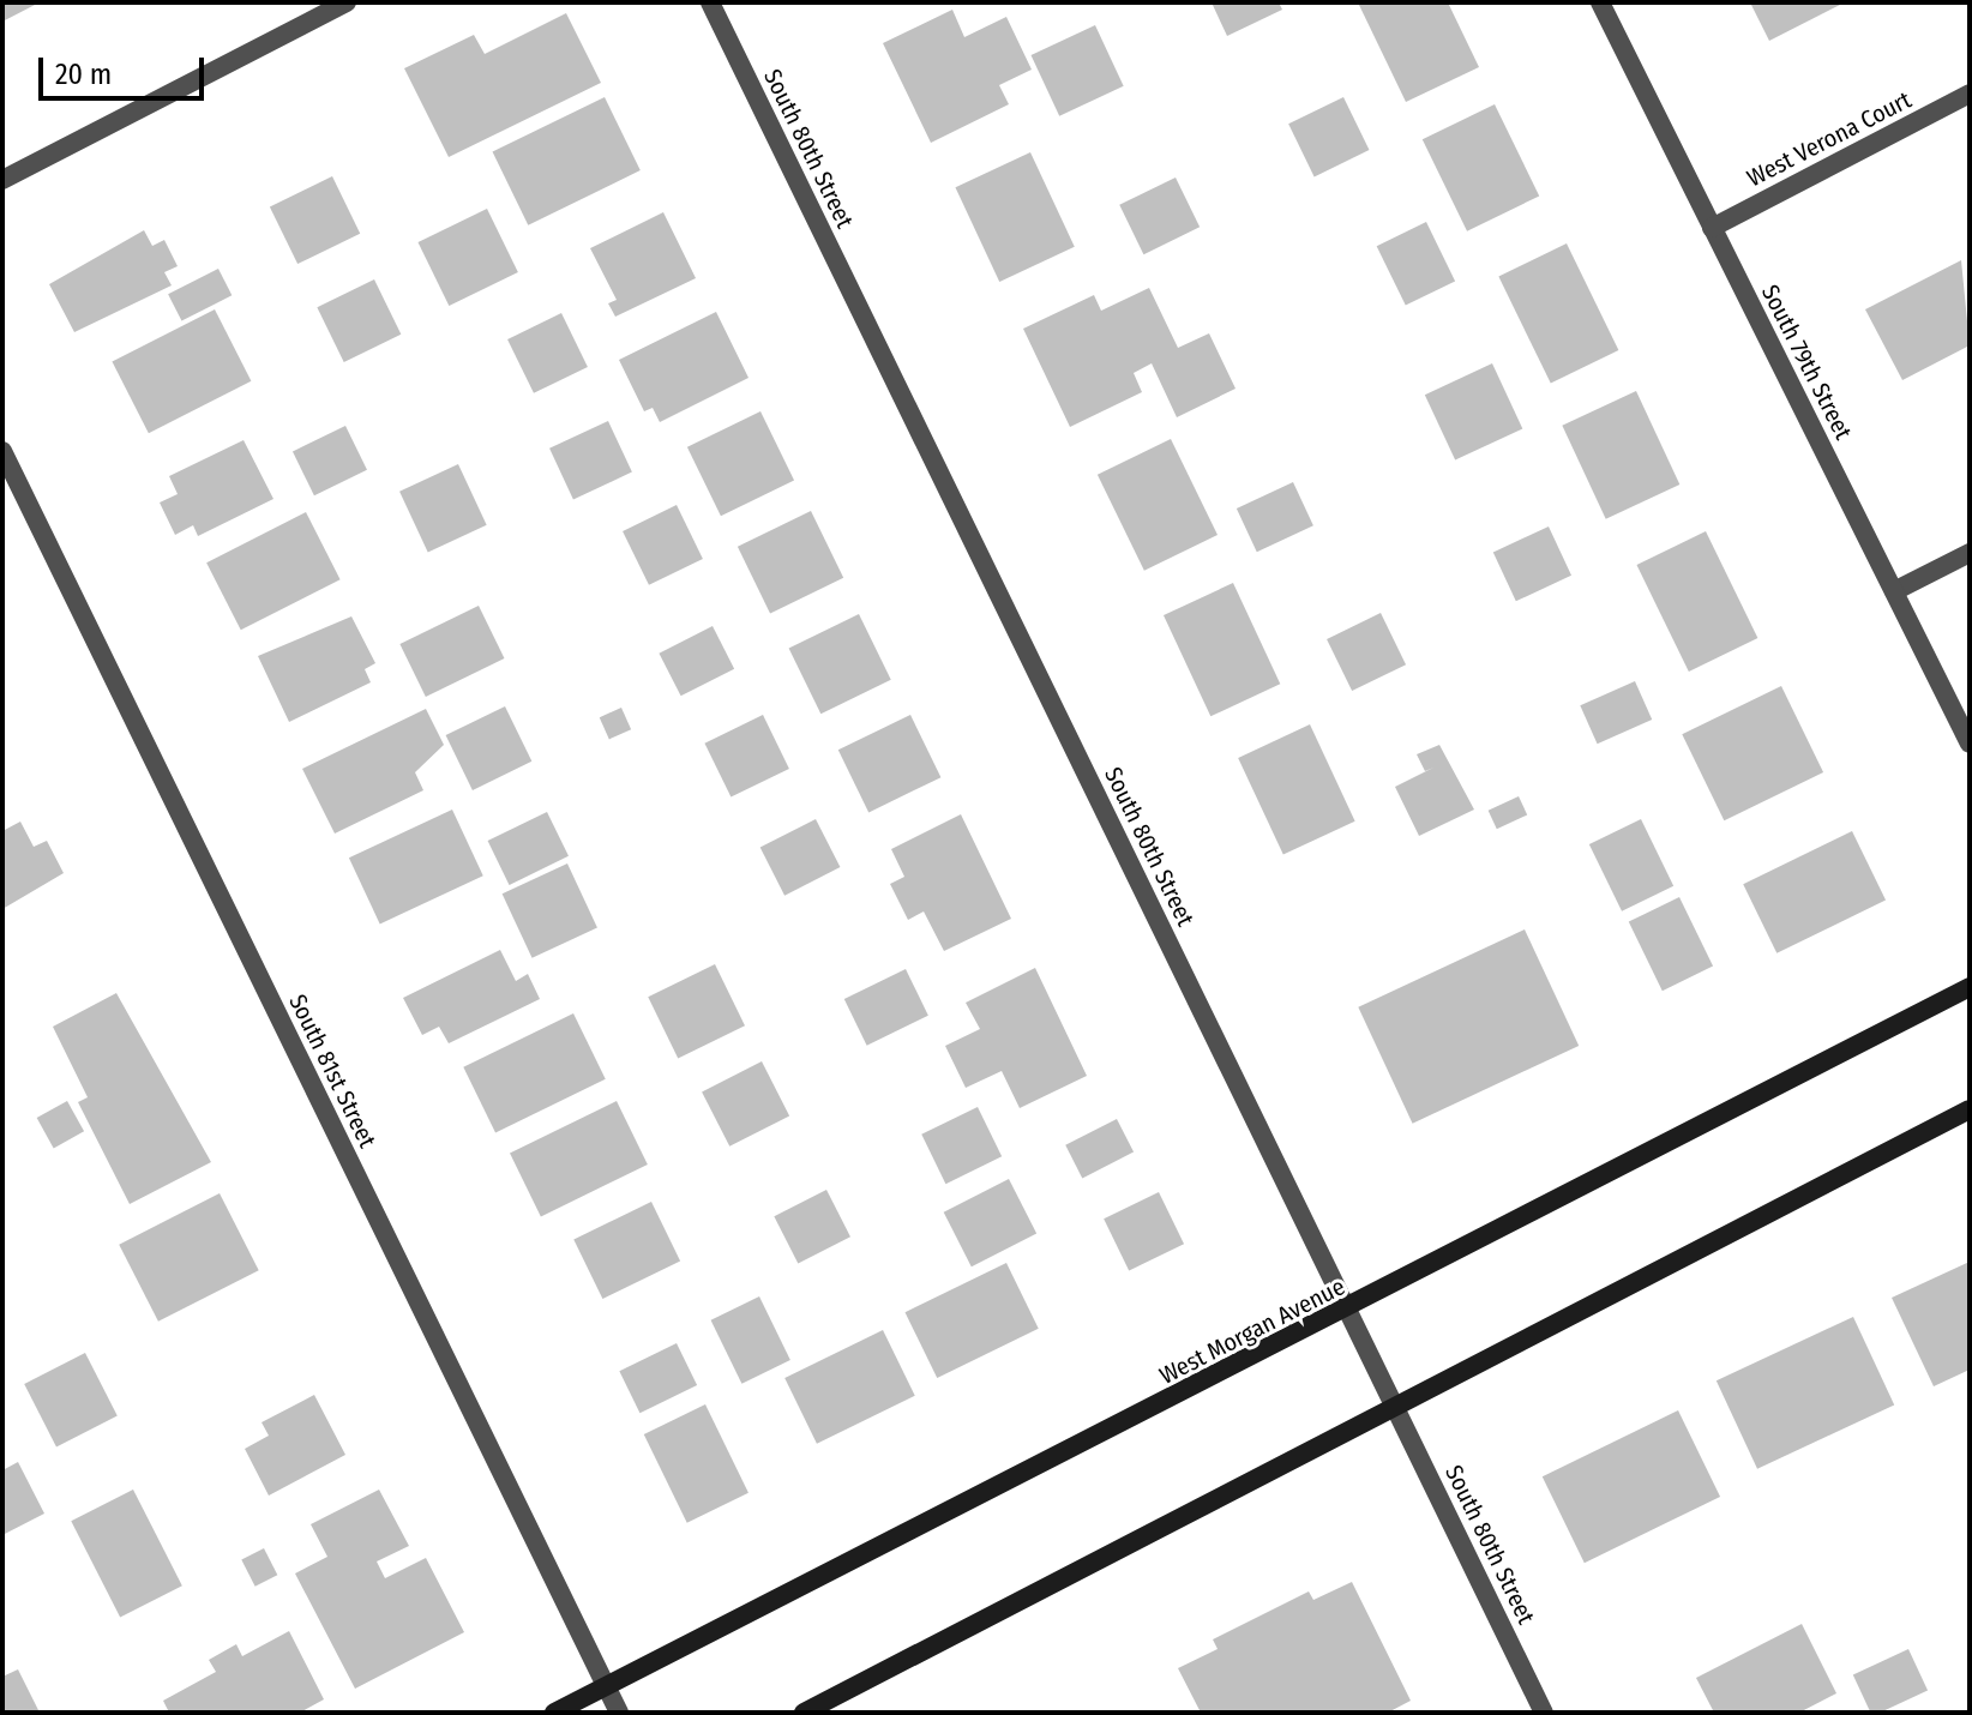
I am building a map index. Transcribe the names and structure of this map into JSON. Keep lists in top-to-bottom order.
{
  "streets": {
    "street": [
      "West Verona Court",
      "South 80th Street",
      "South 79th Street",
      "South 81st Street",
      "West Morgan Avenue"
    ]
  },
  "crossings": [
    ["West Verona Court", "South 79th Street"],
    ["South 80th Street", "West Morgan Avenue"],
    ["South 81st Street", "West Morgan Avenue"]
  ],
  "scale_bar": "20 m"
}
